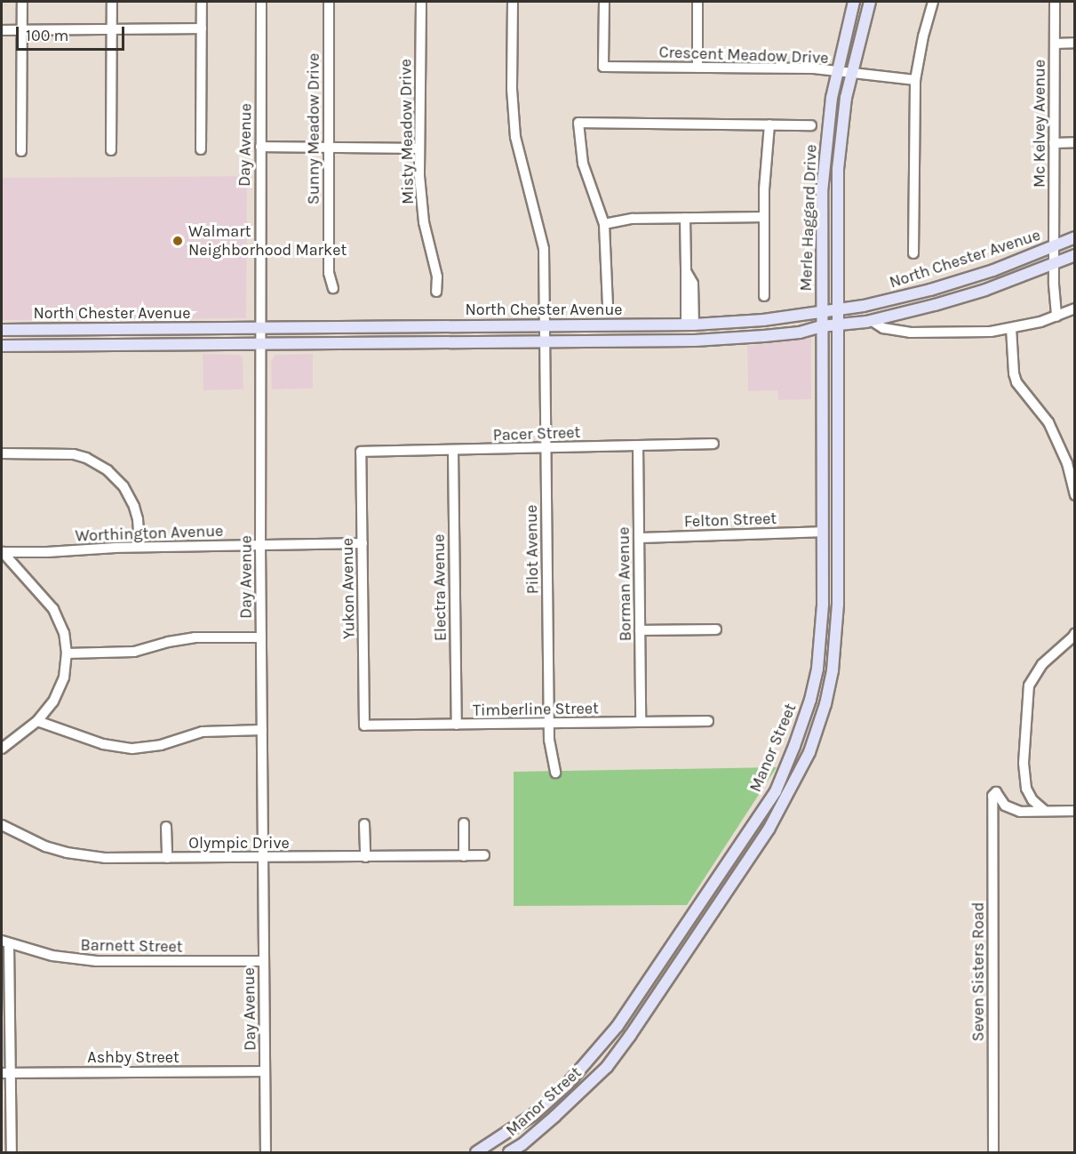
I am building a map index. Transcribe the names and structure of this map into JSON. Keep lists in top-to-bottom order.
{
  "streets": {
    "main road": ["Merle Haggard Drive", "North Chester Avenue", "Manor Street"],
    "street": [
      "Crescent Meadow Drive",
      "Mc Kelvey Avenue",
      "Sunny Meadow Drive",
      "Misty Meadow Drive",
      "Day Avenue",
      "Pacer Street",
      "Felton Street",
      "Worthington Avenue",
      "Pilot Avenue",
      "Borman Avenue",
      "Electra Avenue",
      "Yukon Avenue",
      "Timberline Street",
      "Olympic Drive",
      "Barnett Street",
      "Seven Sisters Road",
      "Ashby Street"
    ]
  },
  "crossings": [
    ["Crescent Meadow Drive", "Merle Haggard Drive"],
    ["Mc Kelvey Avenue", "North Chester Avenue"],
    ["Day Avenue", "North Chester Avenue"],
    ["Day Avenue", "Worthington Avenue"],
    ["Day Avenue", "Olympic Drive"],
    ["Day Avenue", "Barnett Street"],
    ["Day Avenue", "Ashby Street"],
    ["Merle Haggard Drive", "North Chester Avenue"],
    ["Merle Haggard Drive", "Manor Street"],
    ["North Chester Avenue", "Pilot Avenue"],
    ["North Chester Avenue", "Manor Street"],
    ["Pacer Street", "Pilot Avenue"],
    ["Pacer Street", "Borman Avenue"],
    ["Pacer Street", "Electra Avenue"],
    ["Pacer Street", "Yukon Avenue"],
    ["Felton Street", "Borman Avenue"],
    ["Felton Street", "Manor Street"],
    ["Worthington Avenue", "Yukon Avenue"],
    ["Pilot Avenue", "Timberline Street"],
    ["Borman Avenue", "Timberline Street"],
    ["Electra Avenue", "Timberline Street"],
    ["Yukon Avenue", "Timberline Street"]
  ],
  "places": ["Walmart Neighborhood Market"],
  "scale_bar": "100 m"
}
